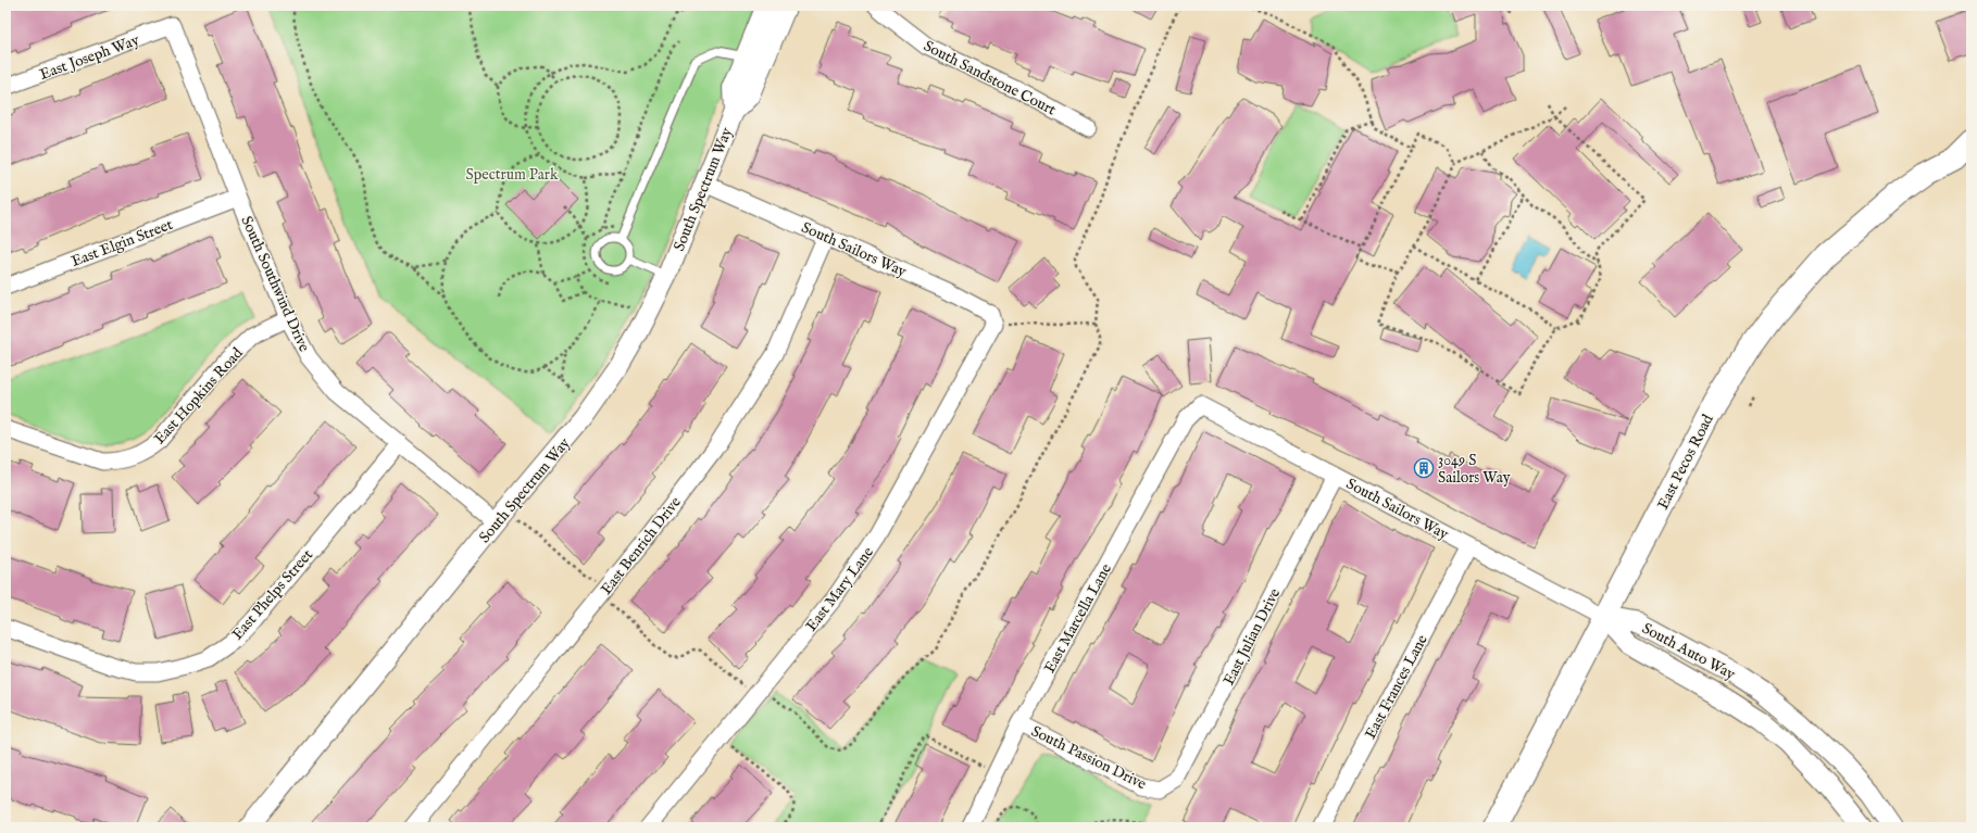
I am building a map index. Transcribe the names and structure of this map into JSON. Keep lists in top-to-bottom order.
{
  "streets": {
    "main road": ["East Pecos Road"],
    "street": [
      "East Joseph Way",
      "South Sandstone Court",
      "South Spectrum Way",
      "East Elgin Street",
      "South Sailors Way",
      "South Southwind Drive",
      "East Hopkins Road",
      "East Benrich Drive",
      "East Mary Lane",
      "East Phelps Street",
      "East Marcella Lane",
      "East Julian Drive",
      "South Auto Way",
      "East Frances Lane",
      "South Passion Drive"
    ]
  },
  "crossings": [
    ["East Joseph Way", "South Southwind Drive"],
    ["South Spectrum Way", "South Sailors Way"],
    ["South Spectrum Way", "South Southwind Drive"],
    ["East Elgin Street", "South Southwind Drive"],
    ["South Sailors Way", "East Pecos Road"],
    ["South Sailors Way", "East Benrich Drive"],
    ["South Sailors Way", "East Mary Lane"],
    ["South Sailors Way", "East Marcella Lane"],
    ["South Sailors Way", "East Julian Drive"],
    ["South Sailors Way", "South Auto Way"],
    ["South Sailors Way", "East Frances Lane"],
    ["South Southwind Drive", "East Hopkins Road"],
    ["South Southwind Drive", "East Phelps Street"],
    ["East Pecos Road", "South Auto Way"],
    ["East Marcella Lane", "South Passion Drive"],
    ["East Julian Drive", "South Passion Drive"]
  ],
  "parks": ["Spectrum Park"],
  "places": {
    "building": ["3049 S Sailors Way"]
  }
}
